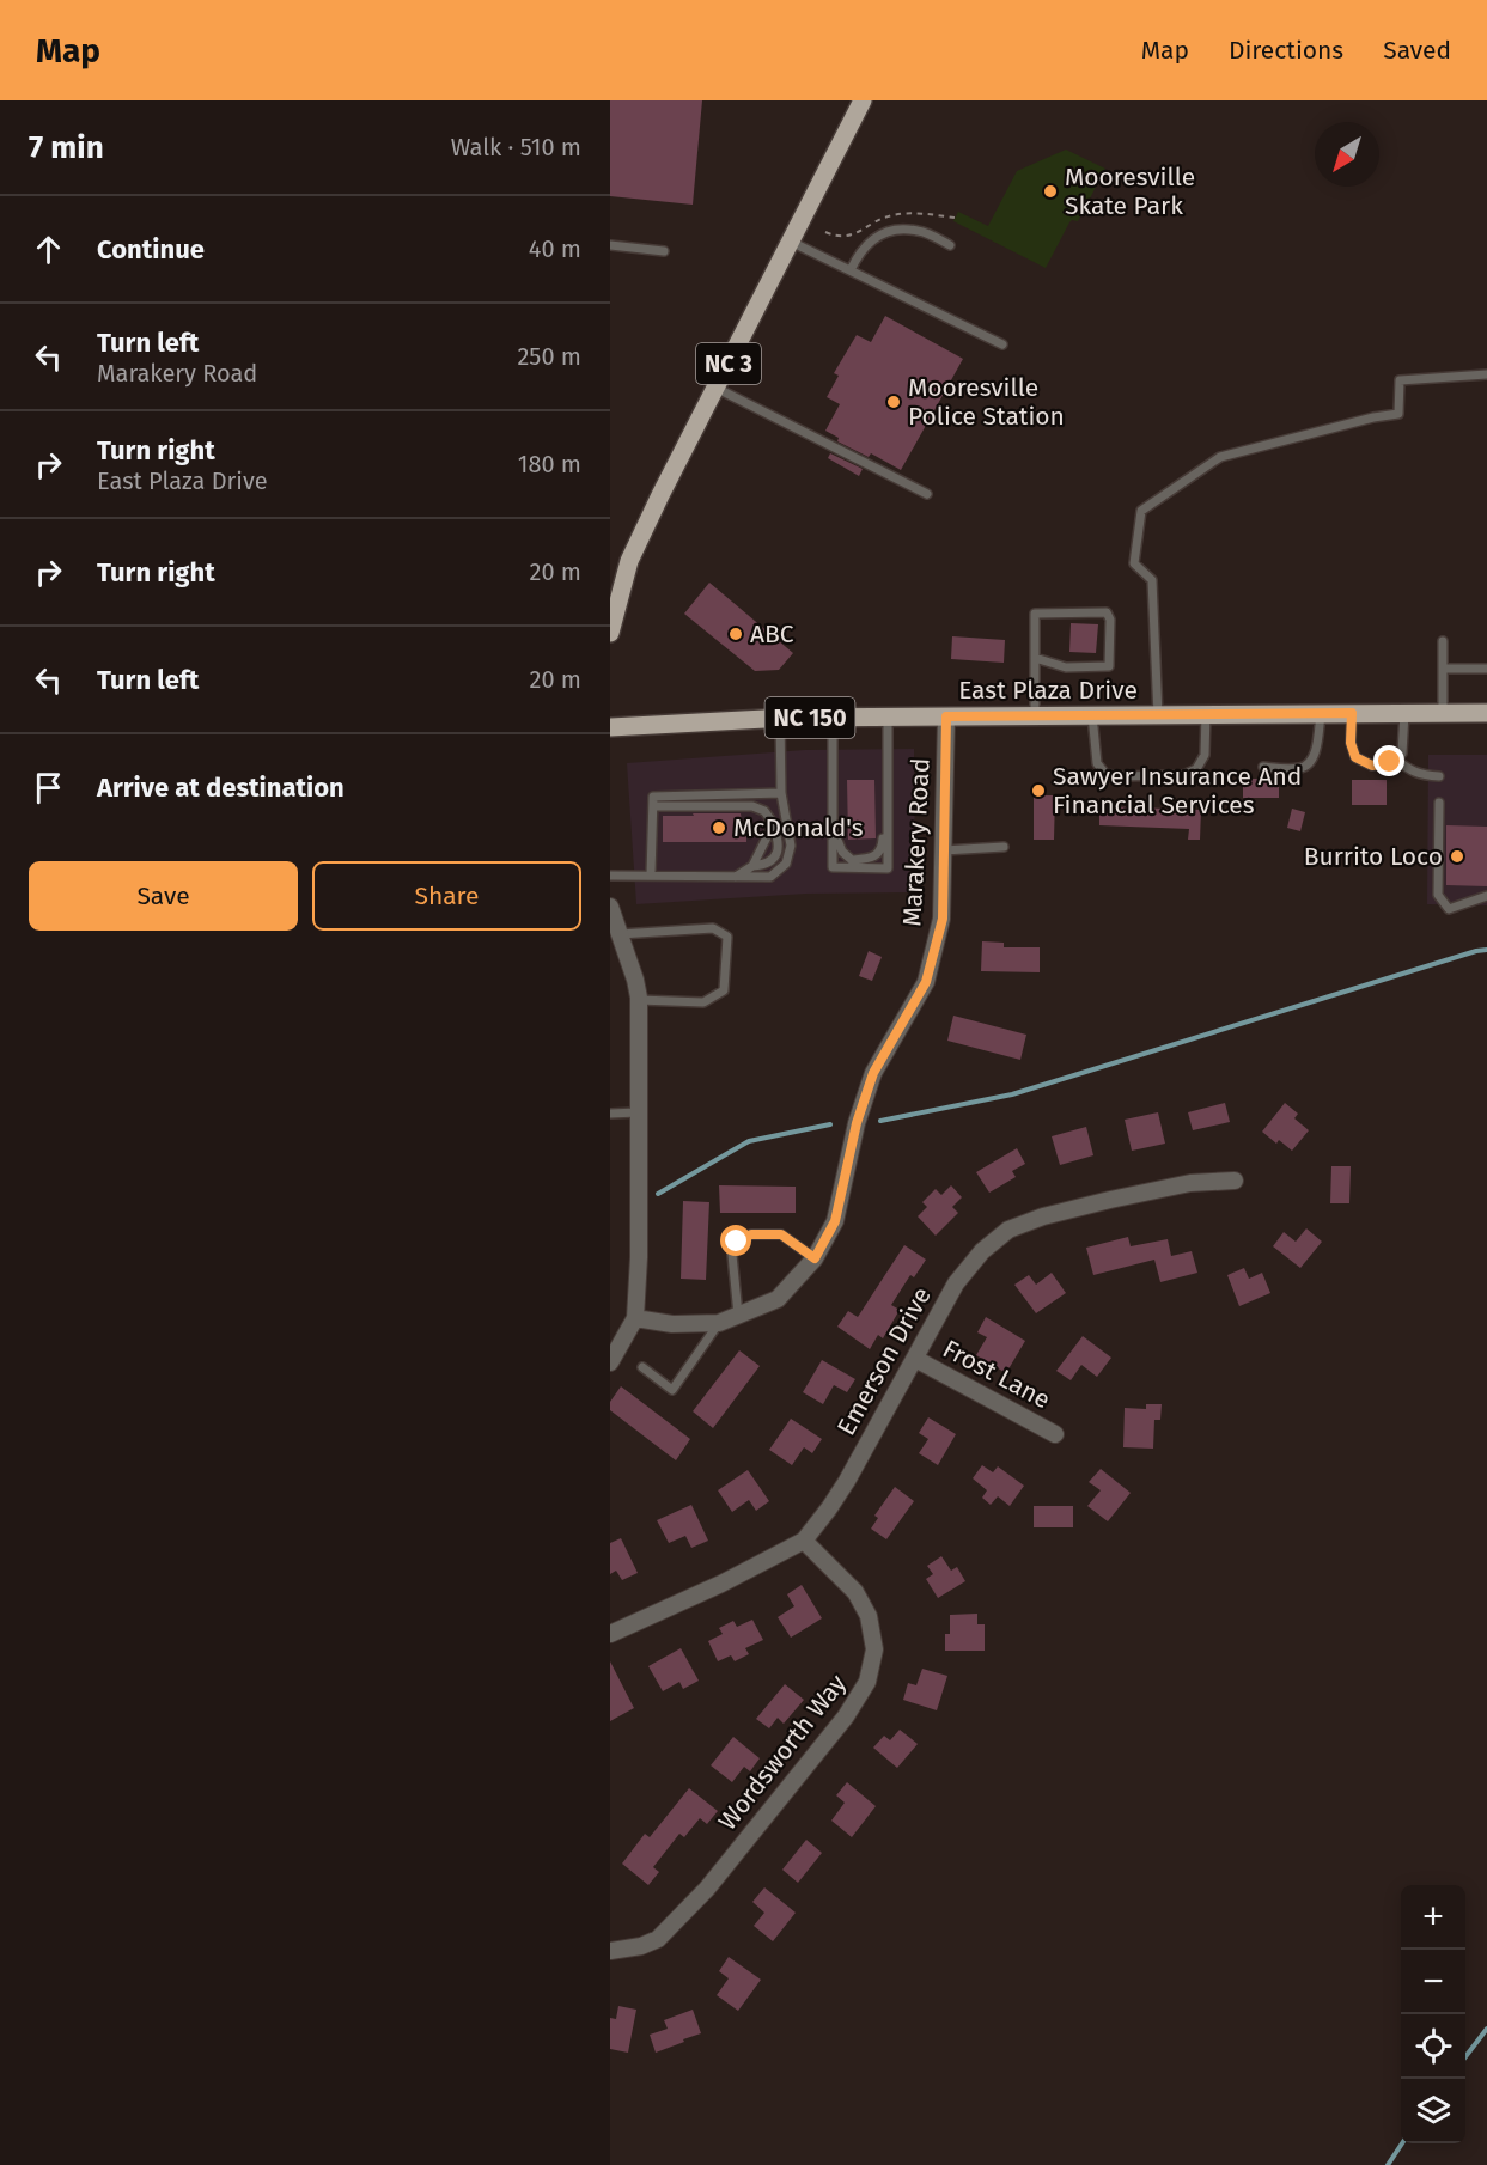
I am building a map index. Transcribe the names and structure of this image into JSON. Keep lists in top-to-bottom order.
{
  "streets": {
    "main road": ["NC 3", "East Plaza Drive", "NC 150"],
    "street": [
      "Marakery Road",
      "Emerson Drive",
      "Frost Lane",
      "Wordsworth Way"
    ]
  },
  "crossings": [
    ["East Plaza Drive", "Marakery Road"],
    ["Emerson Drive", "Frost Lane"],
    ["Emerson Drive", "Wordsworth Way"]
  ],
  "places": [
    "Mooresville Skate Park",
    "Mooresville Police Station",
    "ABC",
    "Sawyer Insurance And Financial Services",
    "McDonald's",
    "Burrito Loco"
  ],
  "north": "bottom left",
  "page": {
    "header": "Map",
    "nav": ["Map", "Directions", "Saved"],
    "heading": ["7 min", "Walk · 510 m"],
    "list": [
      ["Continue", "40 m"],
      ["Turn left", "Marakery Road", "250 m"],
      ["Turn right", "East Plaza Drive", "180 m"],
      ["Turn right", "20 m"],
      ["Turn left", "20 m"],
      "Arrive at destination"
    ],
    "buttons": ["Save", "Share"],
    "map_buttons": ["+", "−"]
  }
}
